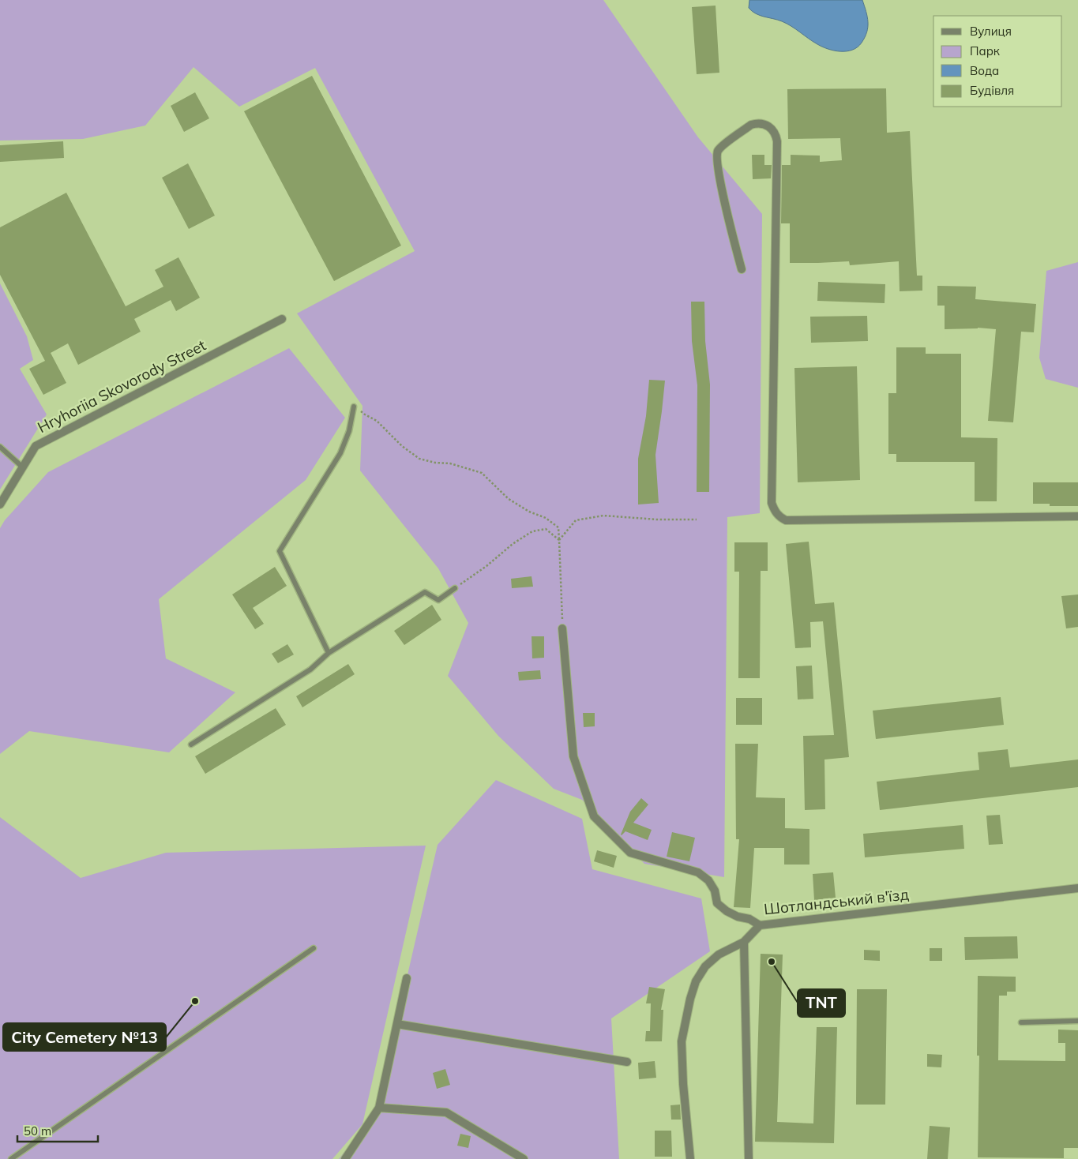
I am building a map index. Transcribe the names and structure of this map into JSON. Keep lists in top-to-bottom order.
{
  "streets": {
    "street": ["Hryhoriia Skovorody Street", "Шотландський в'їзд"]
  },
  "places": ["TNT", "City Cemetery №13"],
  "legend": [
    "Вулиця",
    "Парк",
    "Вода",
    "Будівля"
  ],
  "scale_bar": "50 m"
}
